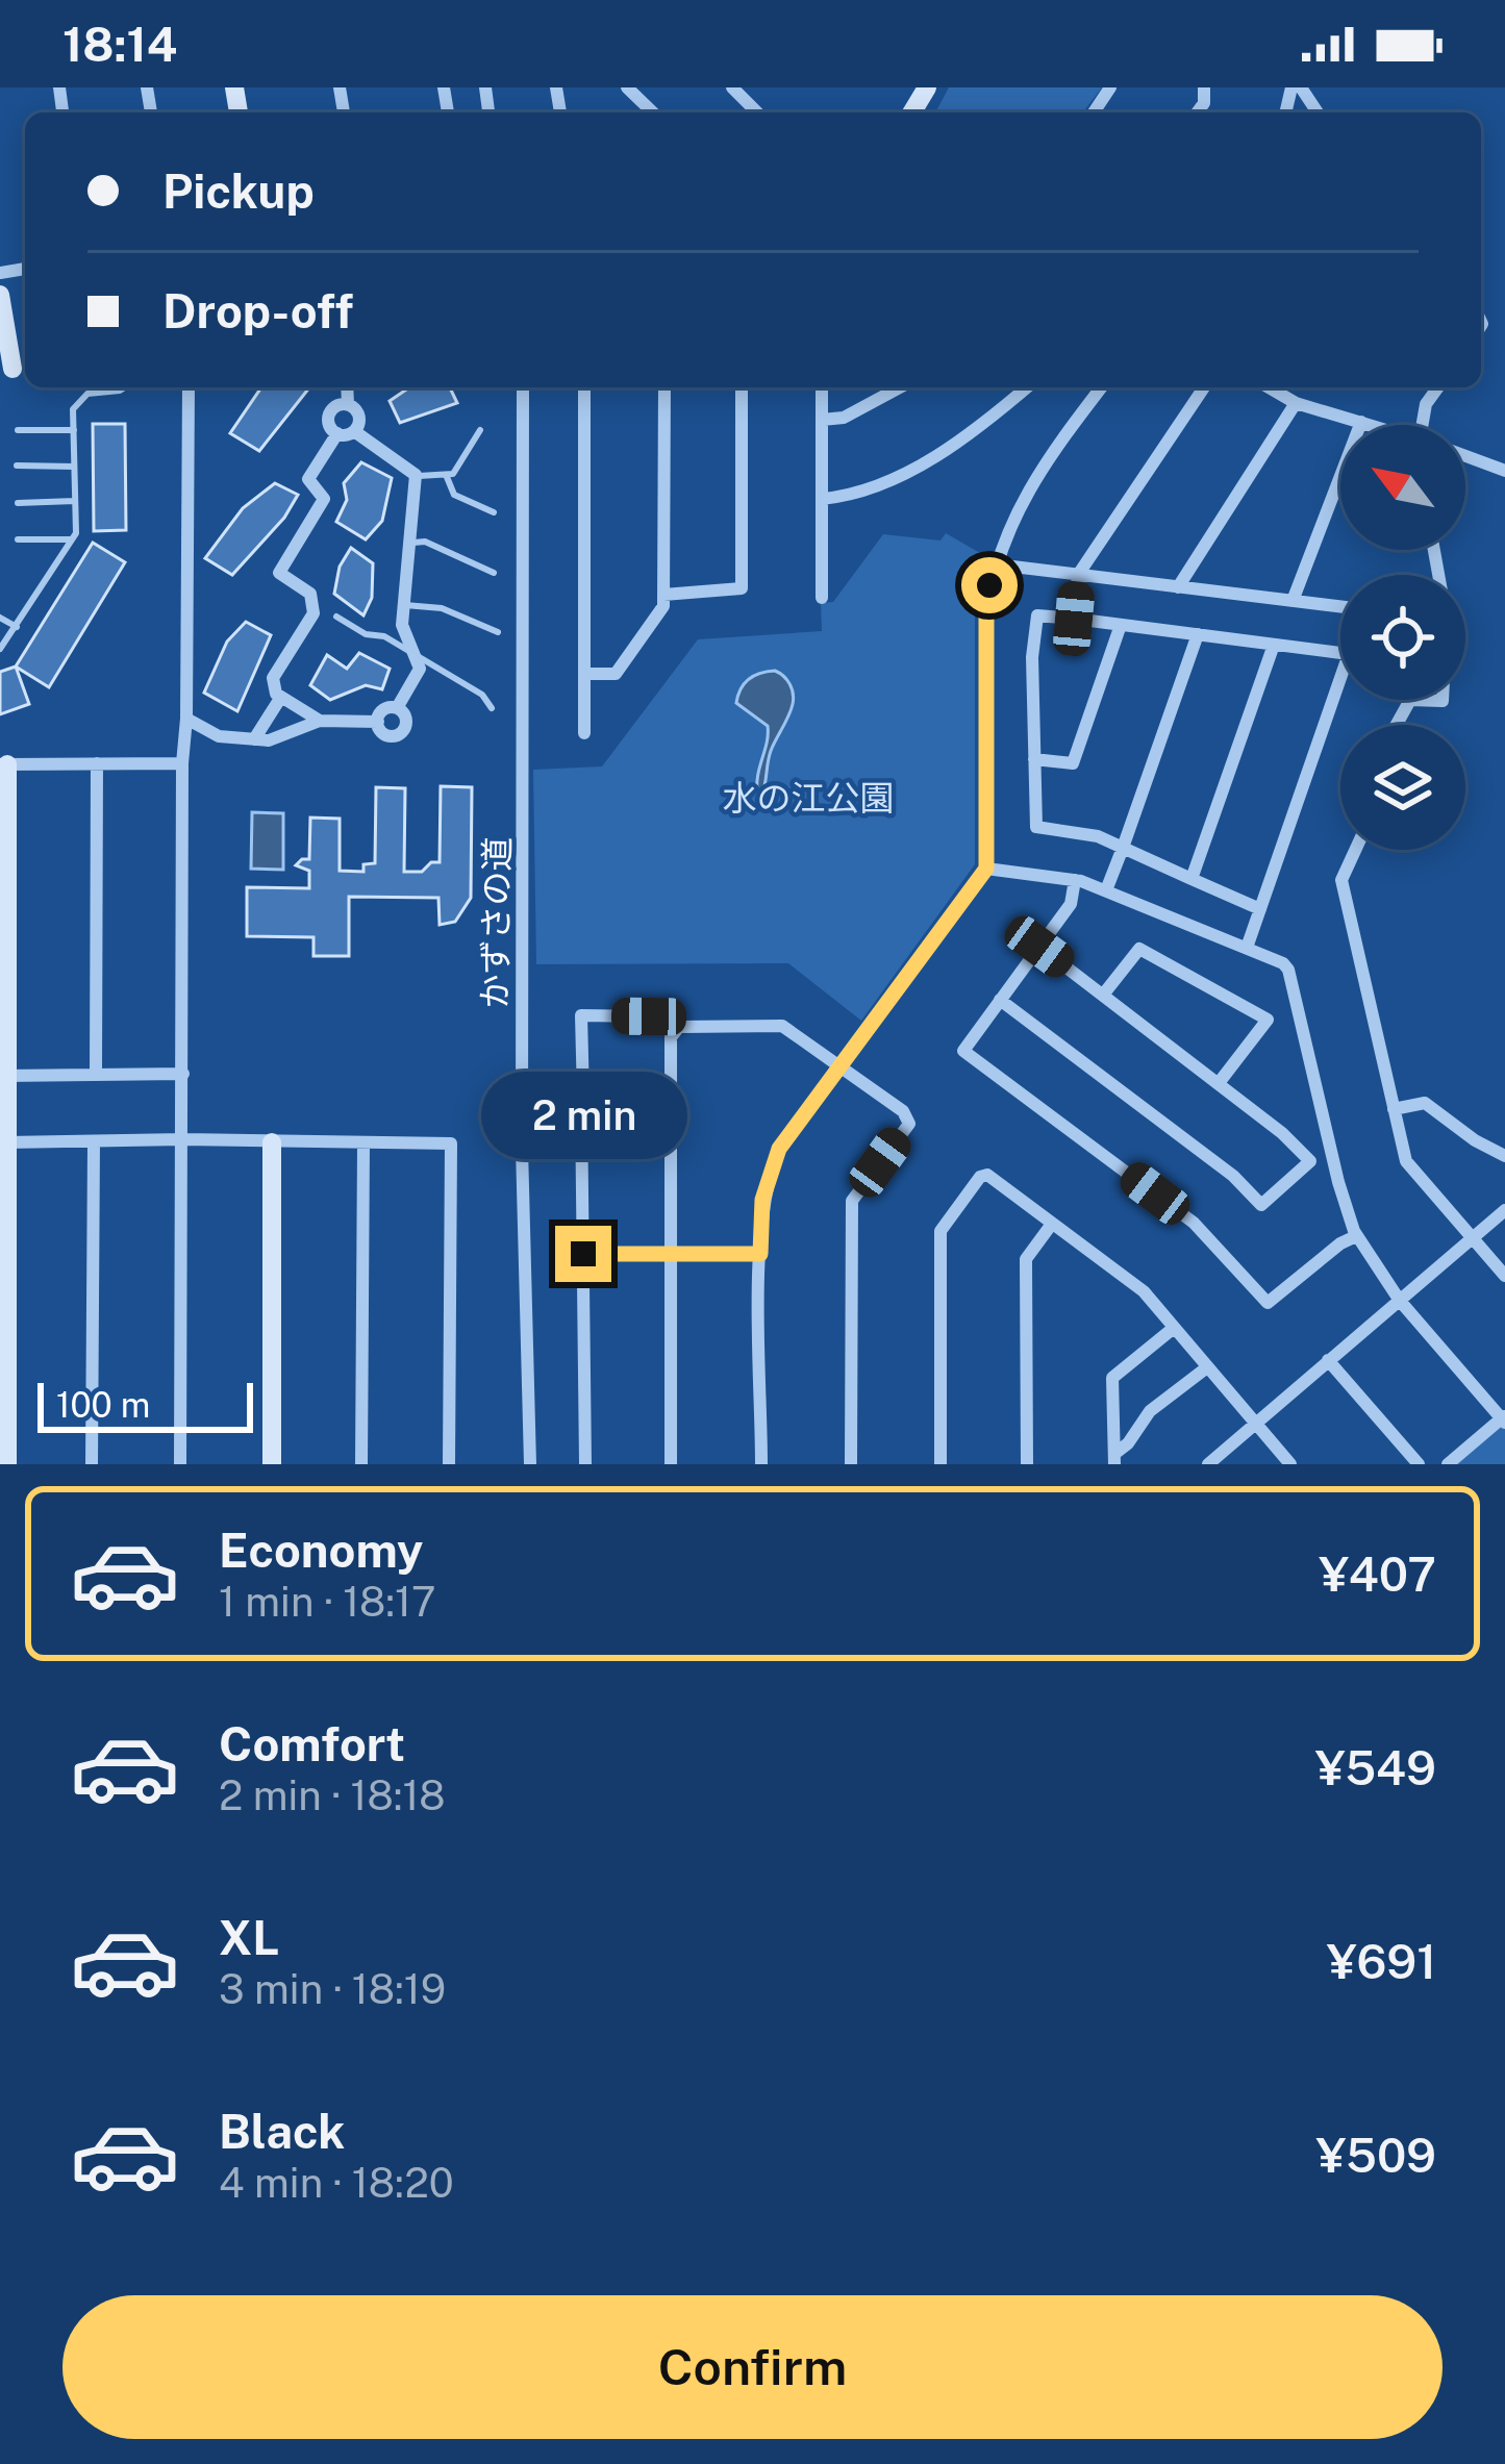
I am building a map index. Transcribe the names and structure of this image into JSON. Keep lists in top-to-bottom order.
{
  "streets": {
    "street": ["かずさの道"]
  },
  "parks": ["水の江公園"],
  "scale_bar": "100 m",
  "north": "top left",
  "page": {
    "status": "18:14",
    "banner": ["Pickup", "Drop-off"],
    "bubble": "2 min",
    "scale": "100 m",
    "list": [
      {
        "name": "Economy",
        "note": "1 min · 18:17",
        "value": "¥407"
      },
      {
        "name": "Comfort",
        "note": "2 min · 18:18",
        "value": "¥549"
      },
      {
        "name": "XL",
        "note": "3 min · 18:19",
        "value": "¥691"
      },
      {
        "name": "Black",
        "note": "4 min · 18:20",
        "value": "¥509"
      }
    ],
    "buttons": "Confirm"
  }
}
